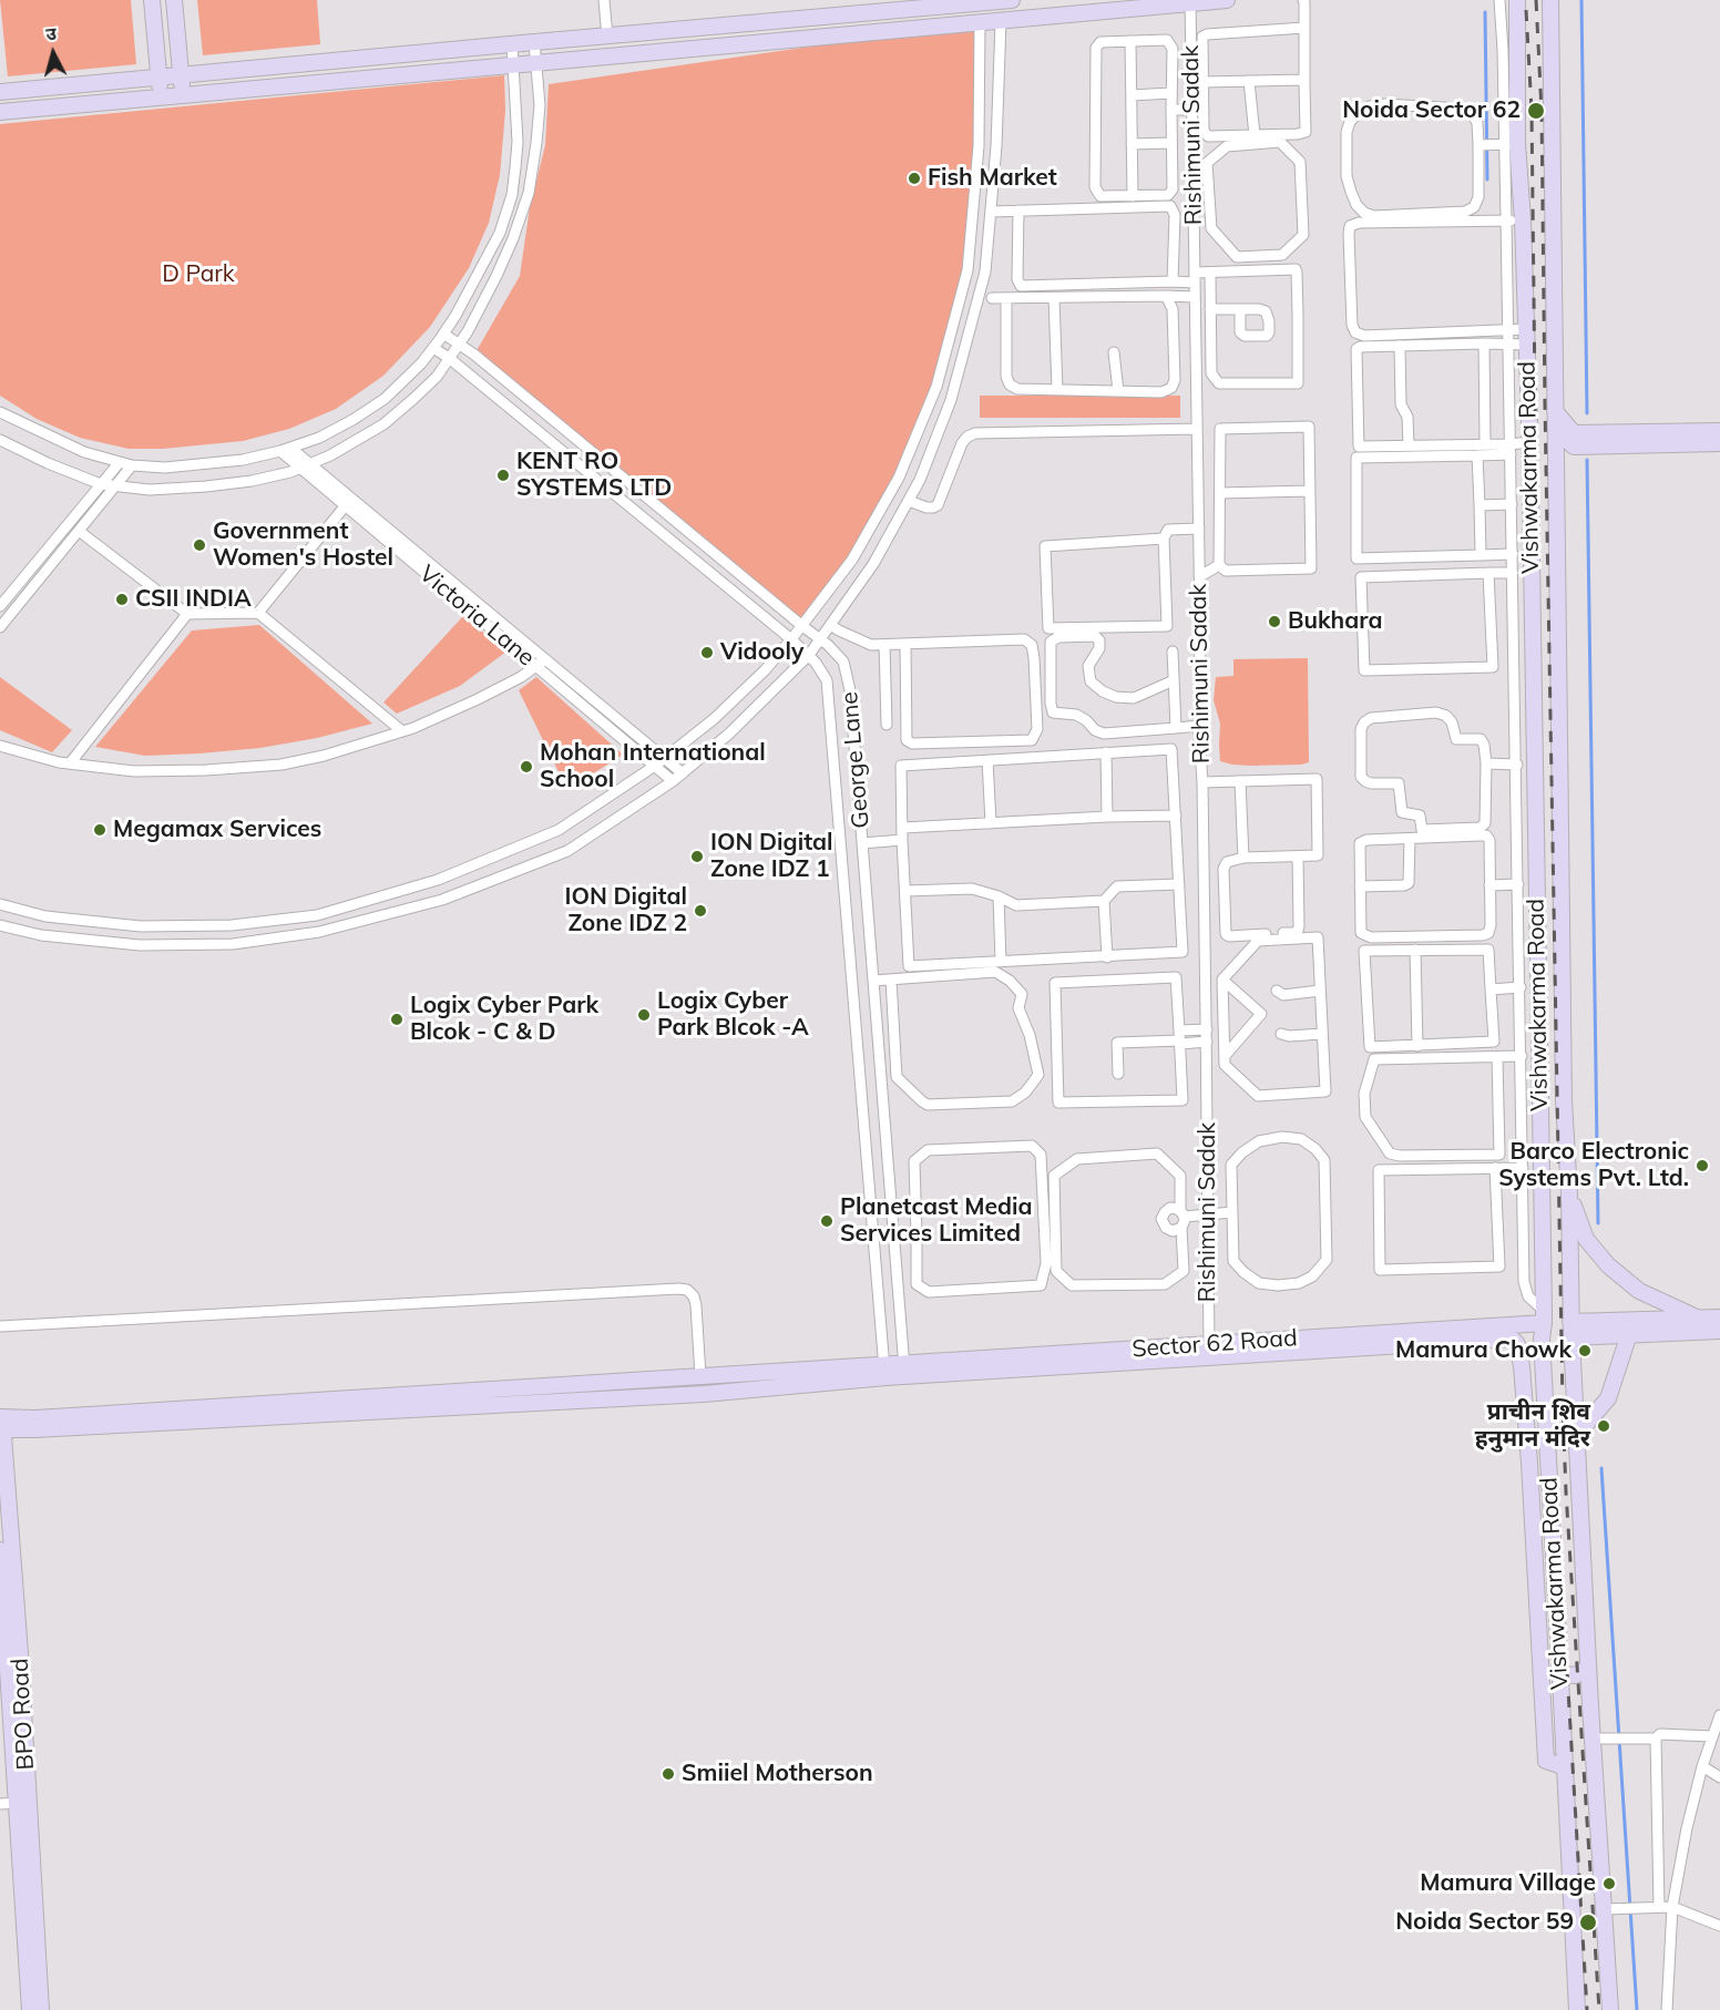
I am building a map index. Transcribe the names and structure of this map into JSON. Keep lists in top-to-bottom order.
{
  "streets": {
    "street": [
      "Rishimuni Sadak",
      "Vishwakarma Road",
      "Victoria Lane",
      "George Lane",
      "Sector 62 Road",
      "BPO Road"
    ]
  },
  "crossings": [
    ["Rishimuni Sadak", "Sector 62 Road"],
    ["Vishwakarma Road", "Sector 62 Road"],
    ["George Lane", "Sector 62 Road"]
  ],
  "parks": ["D Park"],
  "places": [
    "Noida Sector 62",
    "Fish Market",
    "KENT RO SYSTEMS LTD",
    "Government Women's Hostel",
    "CSII INDIA",
    "Bukhara",
    "Vidooly",
    "Mohan International School",
    "Megamax Services",
    "ION Digital Zone IDZ 1",
    "ION Digital Zone IDZ 2",
    "Logix Cyber Park Blcok -A",
    "Logix Cyber Park Blcok - C & D",
    "Barco Electronic Systems Pvt. Ltd.",
    "Planetcast Media Services Limited",
    "Mamura Chowk",
    "प्राचीन शिव हनुमान मंदिर",
    "Smiiel Motherson",
    "Mamura Village",
    "Noida Sector 59"
  ],
  "north": "top"
}
